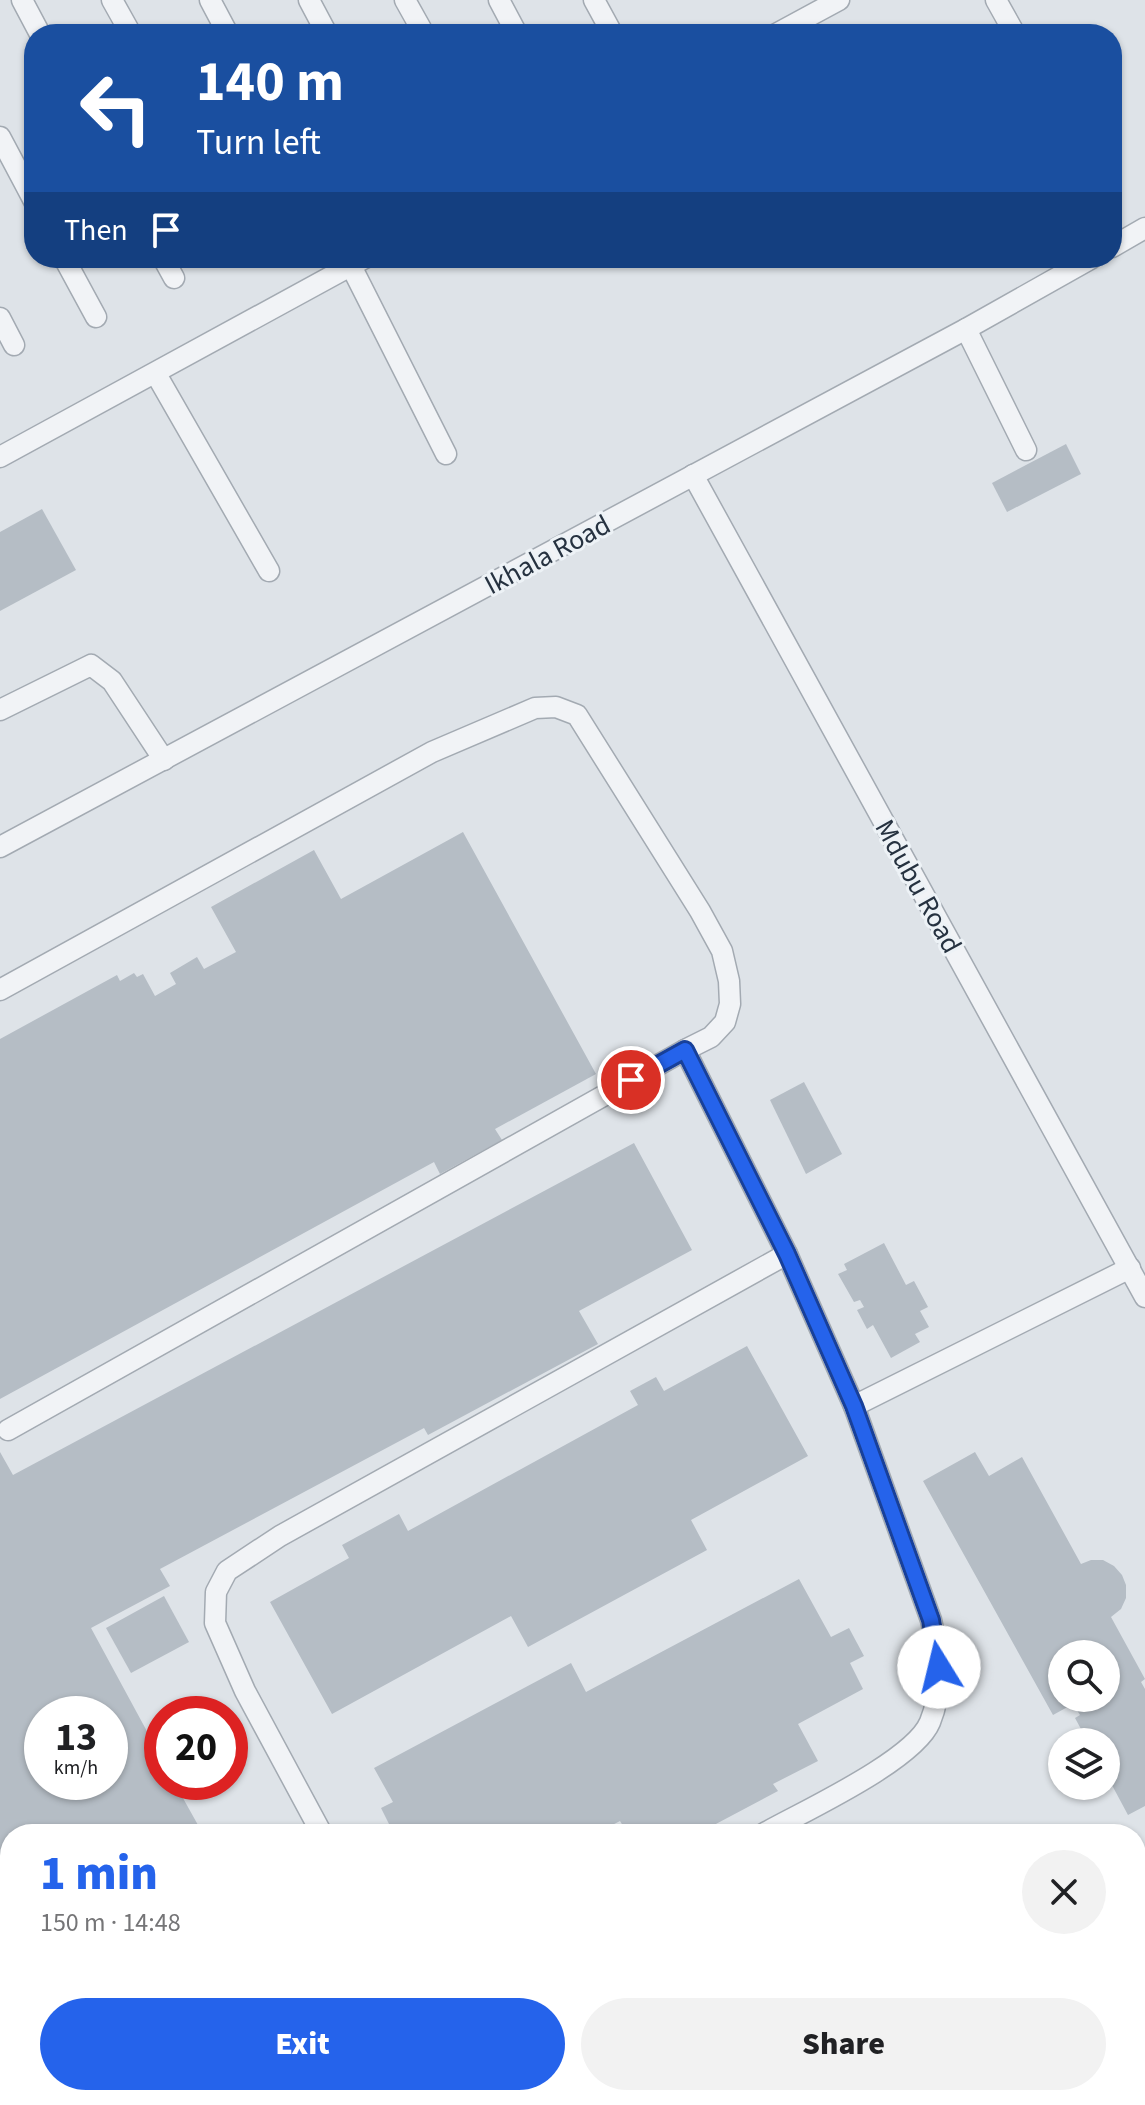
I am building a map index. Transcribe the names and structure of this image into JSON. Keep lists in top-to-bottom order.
{
  "streets": {
    "lane": ["Ikhala Road", "Mdubu Road"]
  },
  "crossings": [
    ["Ikhala Road", "Mdubu Road"]
  ],
  "page": {
    "turn": ["140 m", "Turn left"],
    "then": "Then",
    "speed": "13 km/h",
    "limit": "20",
    "heading": ["1 min", "150 m · 14:48"],
    "buttons": ["Exit", "Share"]
  }
}
